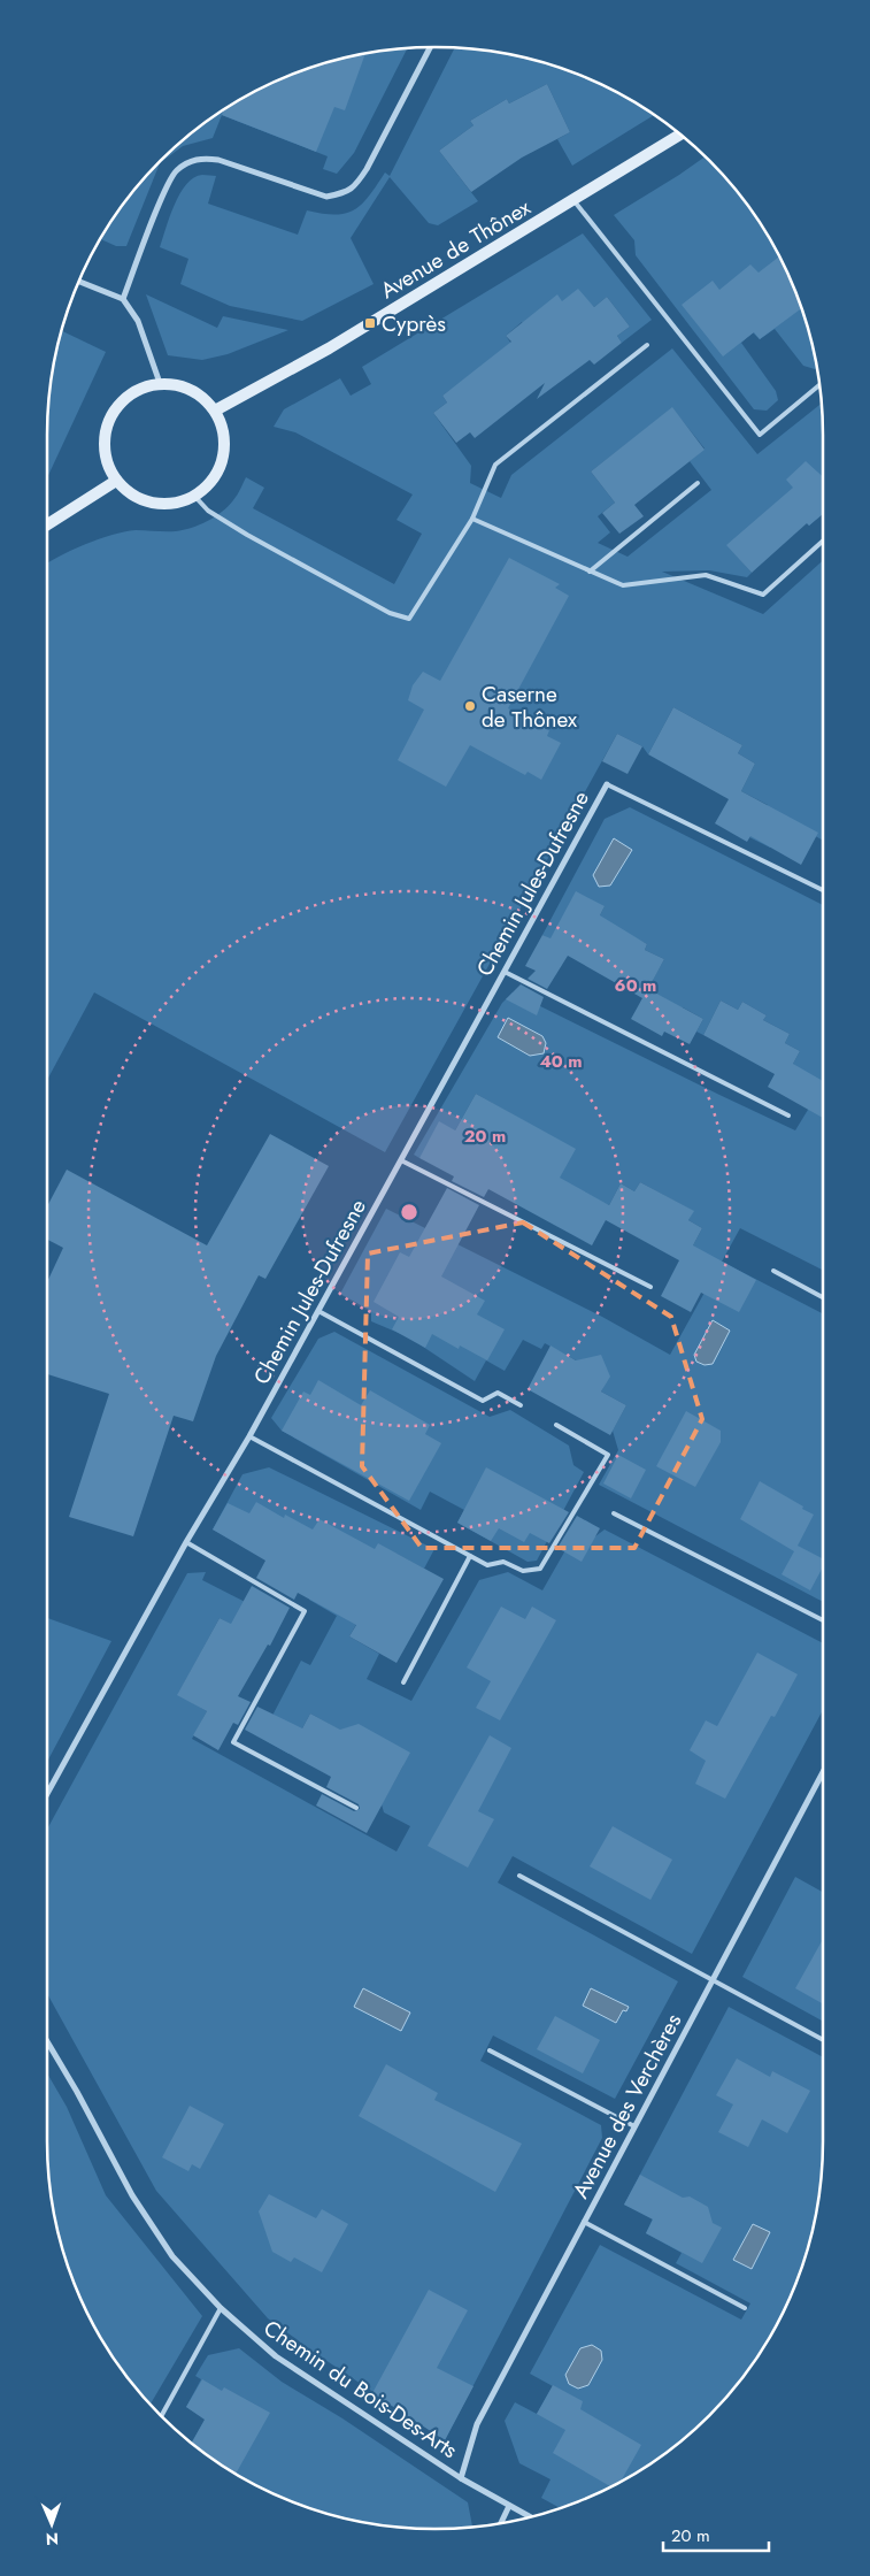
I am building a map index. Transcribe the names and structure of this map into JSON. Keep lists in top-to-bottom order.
{
  "streets": {
    "main road": ["Avenue de Thônex"],
    "street": ["Chemin Jules-Dufresne", "Avenue des Verchères", "Chemin du Bois-Des-Arts"]
  },
  "crossings": [
    ["Avenue des Verchères", "Chemin du Bois-Des-Arts"]
  ],
  "places": {
    "transit": ["Cyprès"],
    "other": ["Caserne de Thônex"]
  },
  "scale_bar": "20 m",
  "north": "bottom",
  "rings": ["60 m", "40 m", "20 m"]
}
